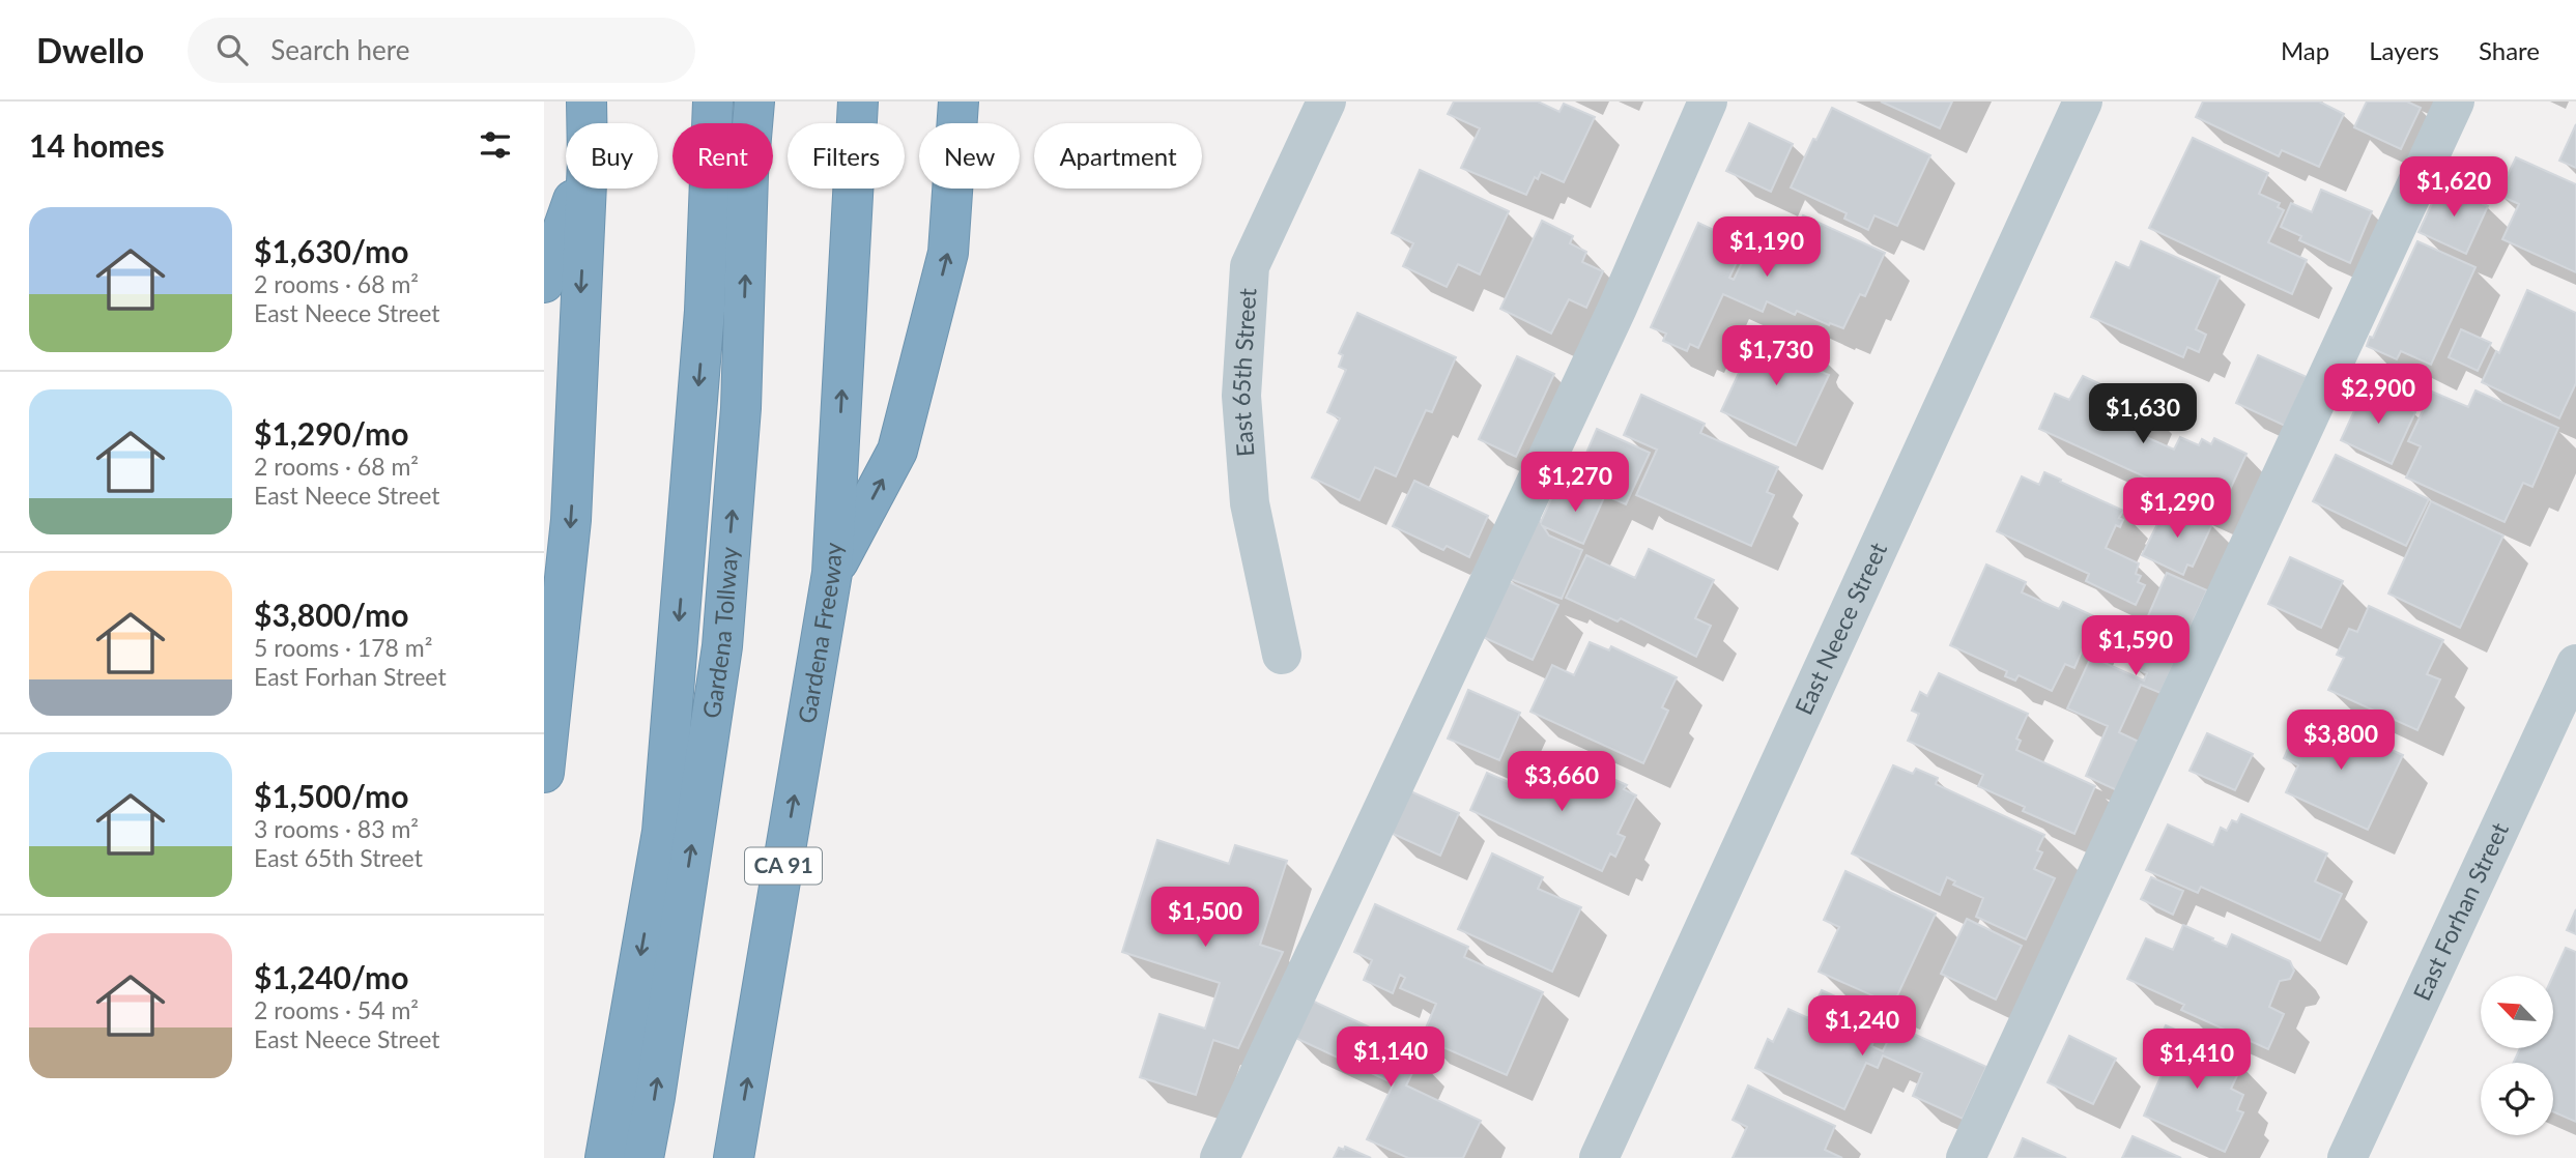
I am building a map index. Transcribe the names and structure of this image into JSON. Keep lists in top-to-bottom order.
{
  "streets": {
    "highway": ["Gardena Tollway", "Gardena Freeway", "CA 91"],
    "street": ["East 65th Street", "East Neece Street", "East Forhan Street"]
  },
  "north": "top left",
  "page": {
    "header": "Dwello",
    "search": "Search here",
    "nav": ["Map", "Layers", "Share"],
    "heading": "14 homes",
    "chip": [
      "Buy",
      "Rent",
      "Filters",
      "New",
      "Apartment"
    ],
    "price": [
      "$1,620",
      "$1,190",
      "$1,730",
      "$2,900",
      "$1,630",
      "$1,270",
      "$1,290",
      "$1,590",
      "$3,800",
      "$3,660",
      "$1,500",
      "$1,240",
      "$1,140",
      "$1,410"
    ],
    "list": [
      {
        "name": "$1,630/mo",
        "note": "2 rooms · 68 m² · East Neece Street"
      },
      {
        "name": "$1,290/mo",
        "note": "2 rooms · 68 m² · East Neece Street"
      },
      {
        "name": "$3,800/mo",
        "note": "5 rooms · 178 m² · East Forhan Street"
      },
      {
        "name": "$1,500/mo",
        "note": "3 rooms · 83 m² · East 65th Street"
      },
      {
        "name": "$1,240/mo",
        "note": "2 rooms · 54 m² · East Neece Street"
      }
    ]
  }
}
